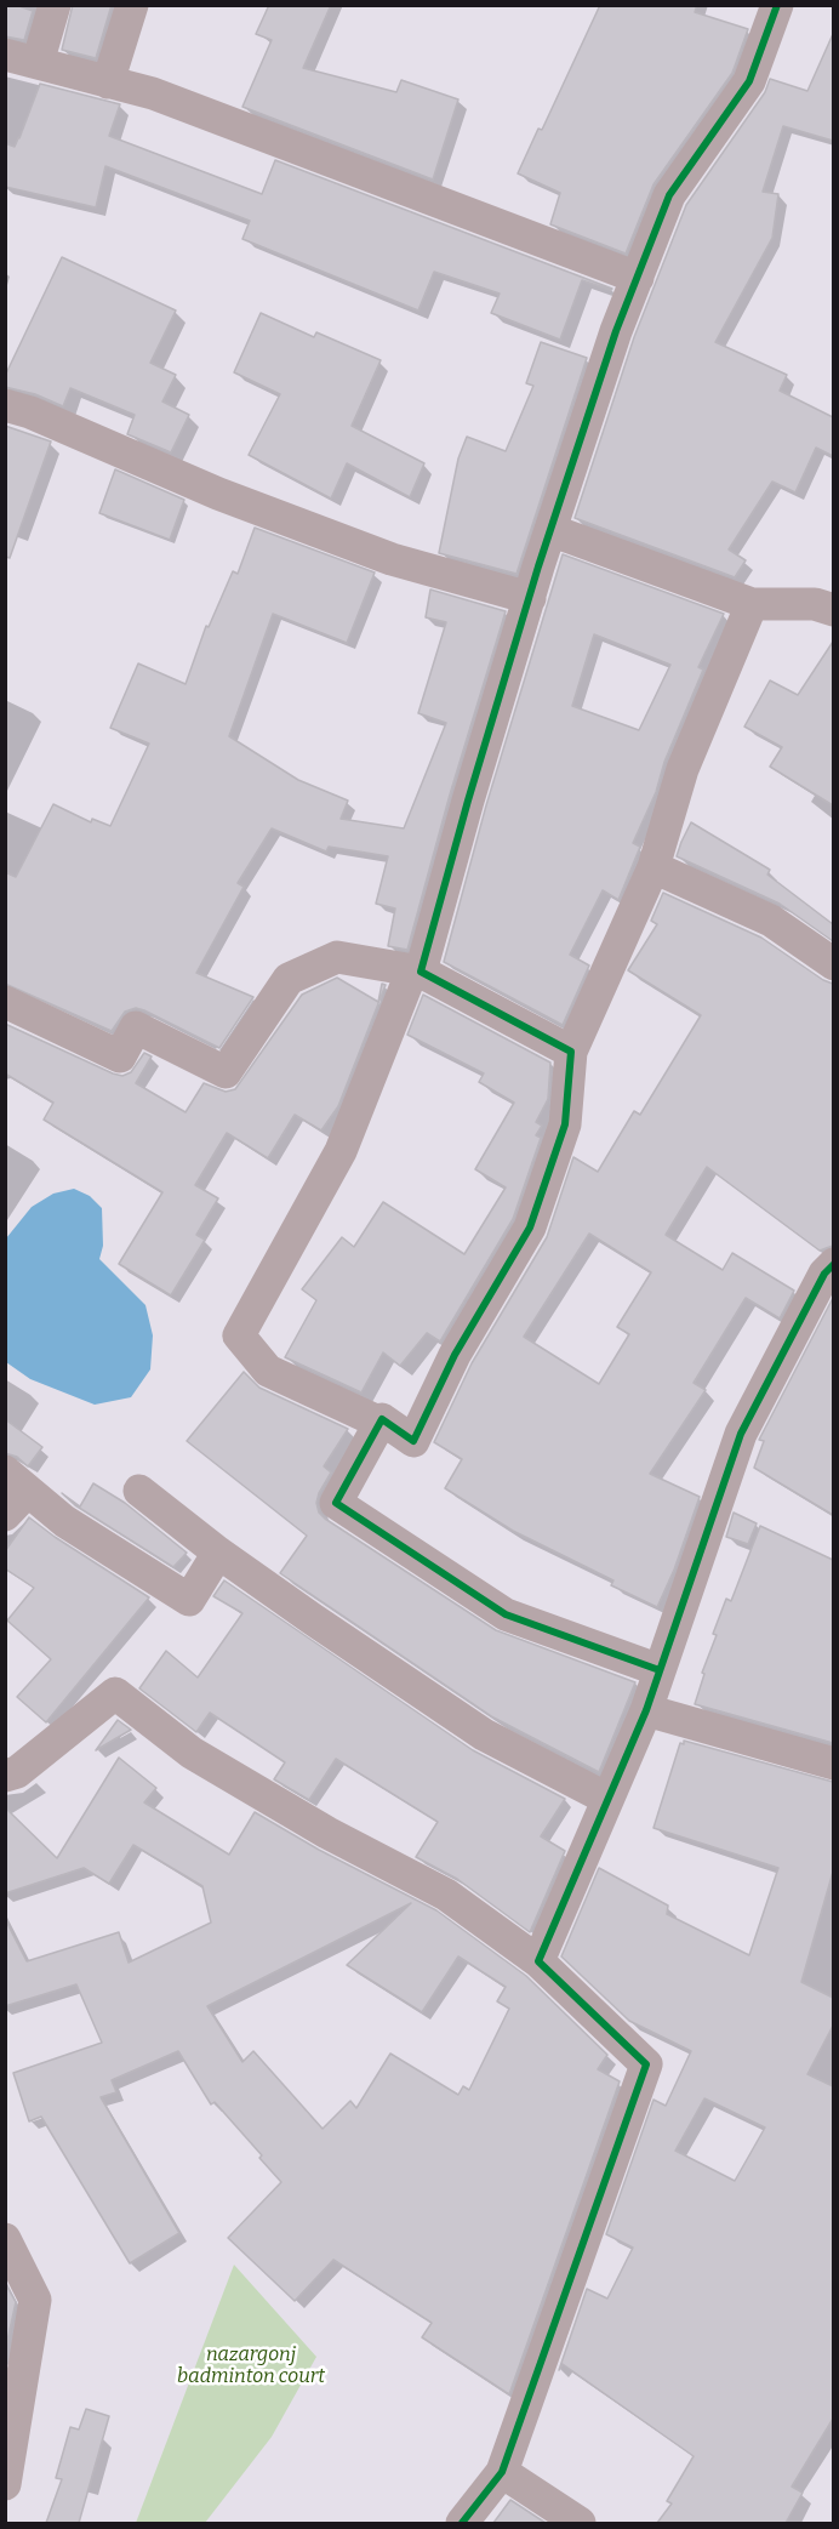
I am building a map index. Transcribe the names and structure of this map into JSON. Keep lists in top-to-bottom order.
{
  "parks": ["nazargonj badminton court"]
}
